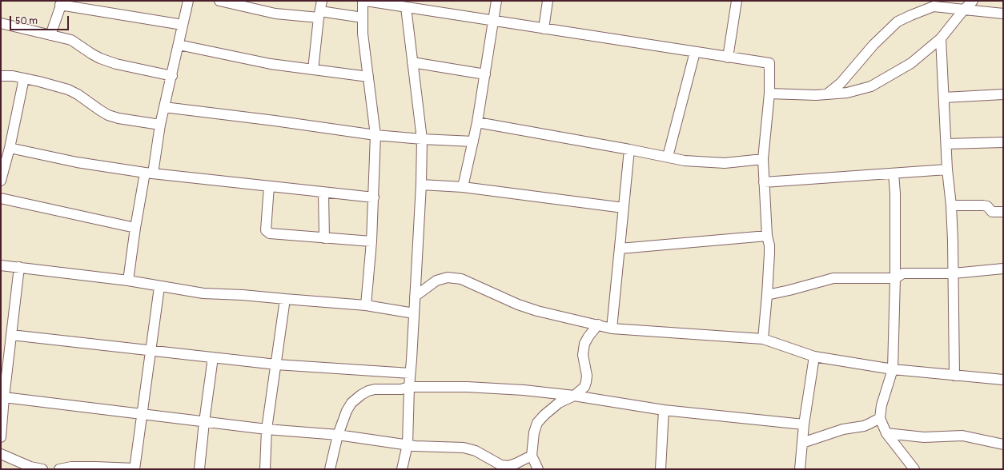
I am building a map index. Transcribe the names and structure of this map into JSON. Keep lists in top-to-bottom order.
{
  "scale_bar": "50 m"
}
